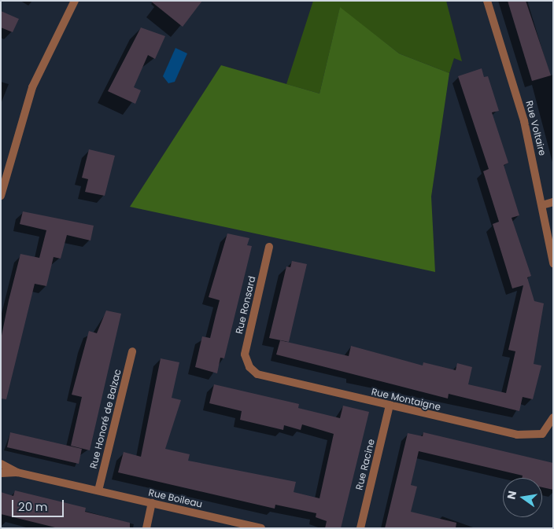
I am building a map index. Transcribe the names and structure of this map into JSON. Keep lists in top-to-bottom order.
{
  "streets": {
    "street": [
      "Rue Voltaire",
      "Rue Ronsard",
      "Rue Montaigne",
      "Rue Honoré de Balzac",
      "Rue Racine",
      "Rue Boileau"
    ]
  },
  "crossings": [
    ["Rue Ronsard", "Rue Montaigne"],
    ["Rue Montaigne", "Rue Racine"],
    ["Rue Honoré de Balzac", "Rue Boileau"]
  ],
  "scale_bar": "20 m",
  "north": "left"
}
